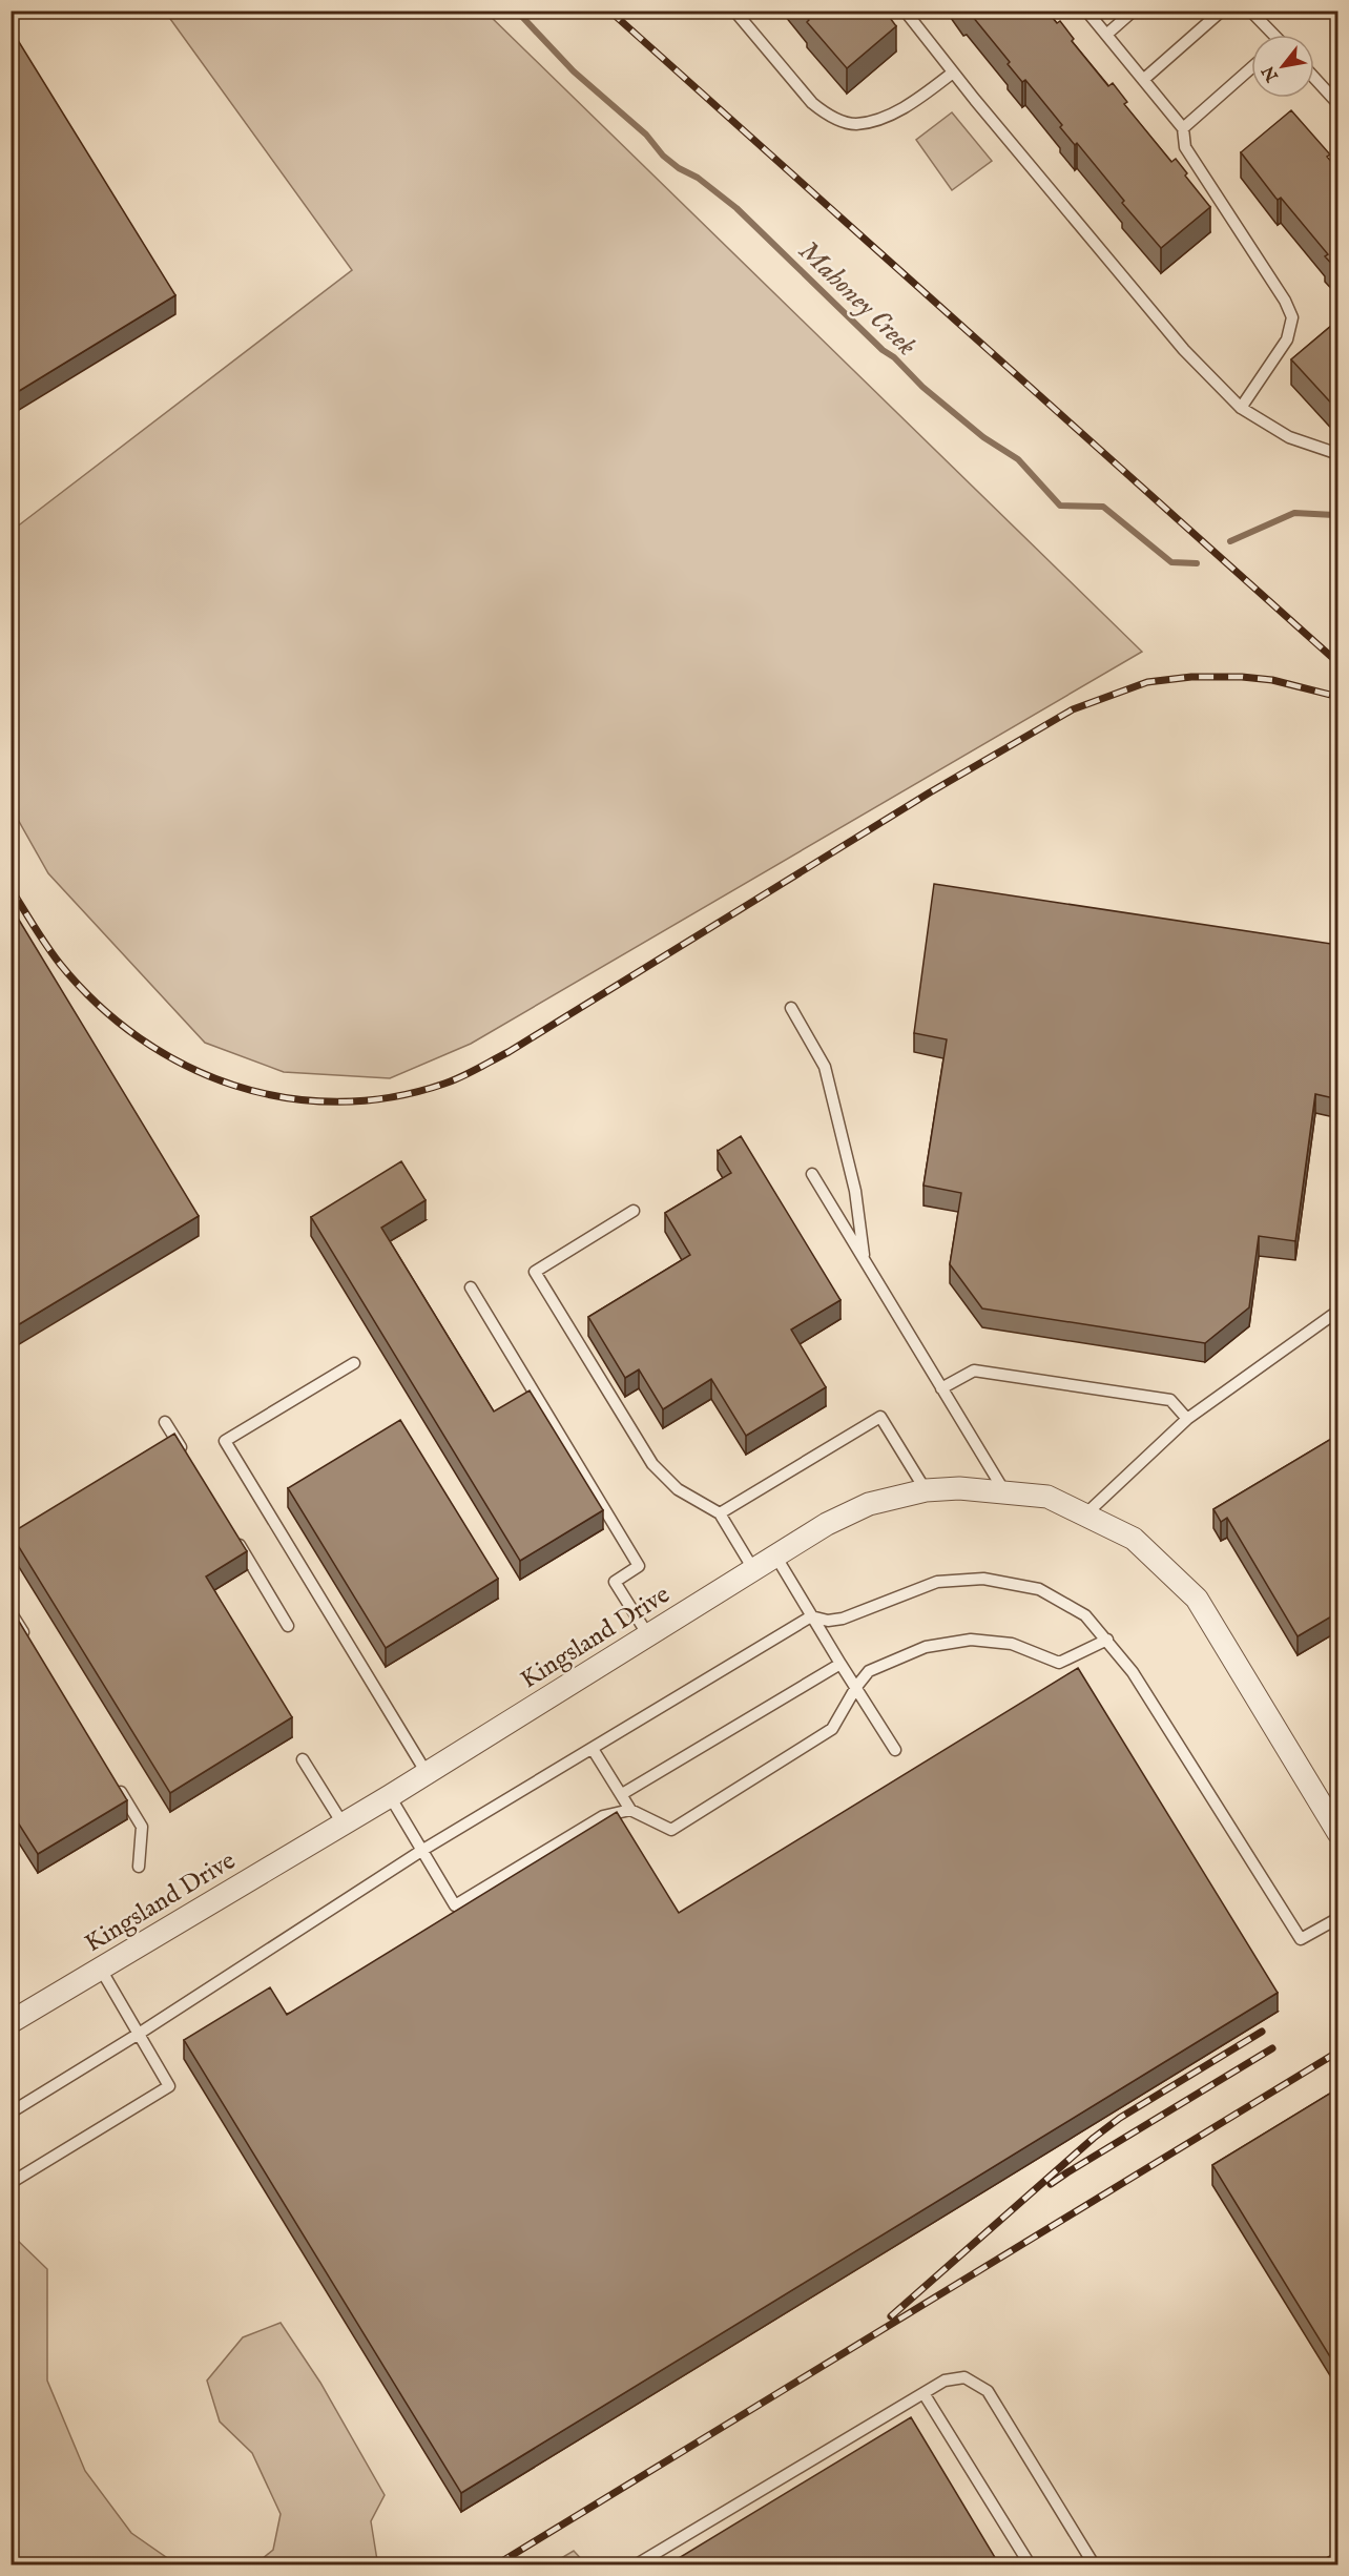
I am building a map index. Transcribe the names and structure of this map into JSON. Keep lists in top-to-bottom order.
{
  "streets": {
    "street": ["Kingsland Drive"]
  },
  "water": ["Mahoney Creek"],
  "north": "bottom left"
}
